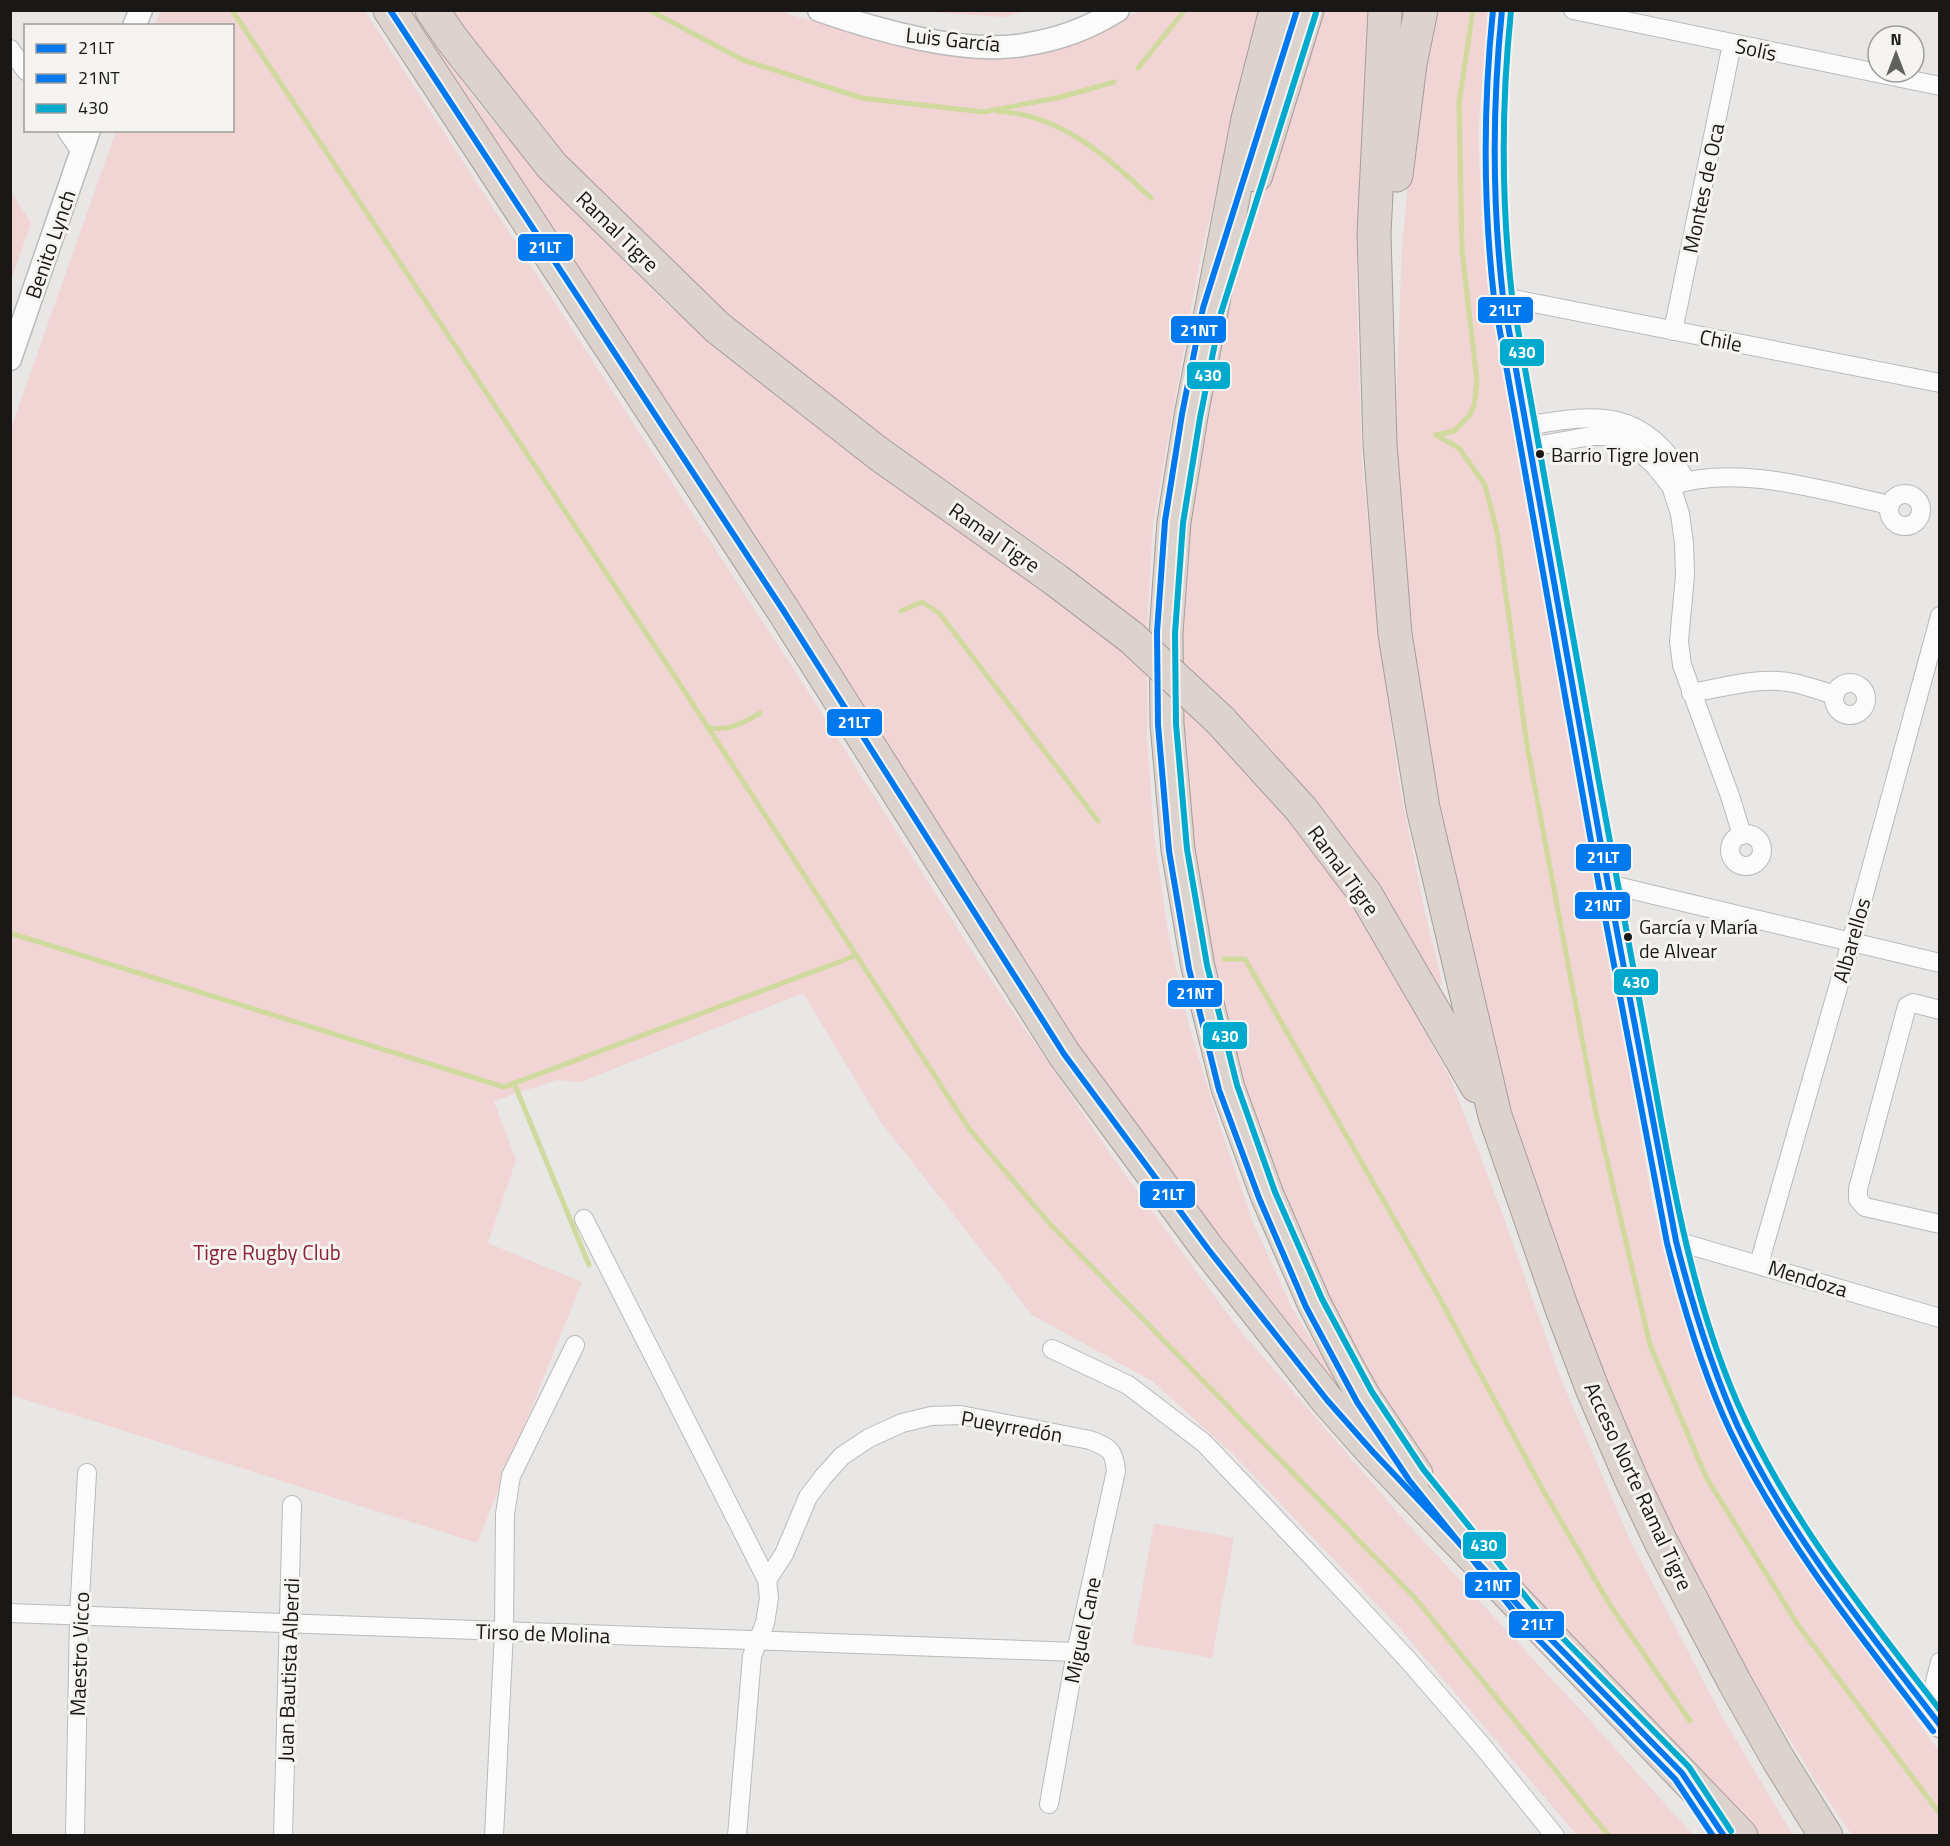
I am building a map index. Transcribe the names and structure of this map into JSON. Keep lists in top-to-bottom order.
{
  "streets": {
    "highway": ["Ramal Tigre", "Acceso Norte Ramal Tigre"],
    "street": [
      "Luis García",
      "Solís",
      "Montes de Oca",
      "Benito Lynch",
      "Chile",
      "Albarellos",
      "Mendoza",
      "Pueyrredón",
      "Miguel Cane",
      "Tirso de Molina",
      "Maestro Vicco",
      "Juan Bautista Alberdi"
    ]
  },
  "crossings": [
    ["Solís", "Montes de Oca"],
    ["Montes de Oca", "Chile"],
    ["Ramal Tigre", "Acceso Norte Ramal Tigre"],
    ["Albarellos", "Mendoza"],
    ["Pueyrredón", "Miguel Cane"],
    ["Miguel Cane", "Tirso de Molina"],
    ["Tirso de Molina", "Maestro Vicco"],
    ["Tirso de Molina", "Juan Bautista Alberdi"]
  ],
  "parks": ["Tigre Rugby Club"],
  "places": ["Barrio Tigre Joven", "García y María de Alvear"],
  "lines": ["transit line 21LT", "transit line 21NT", "transit line 430"],
  "legend": ["21LT", "21NT", "430"],
  "north": "top"
}
